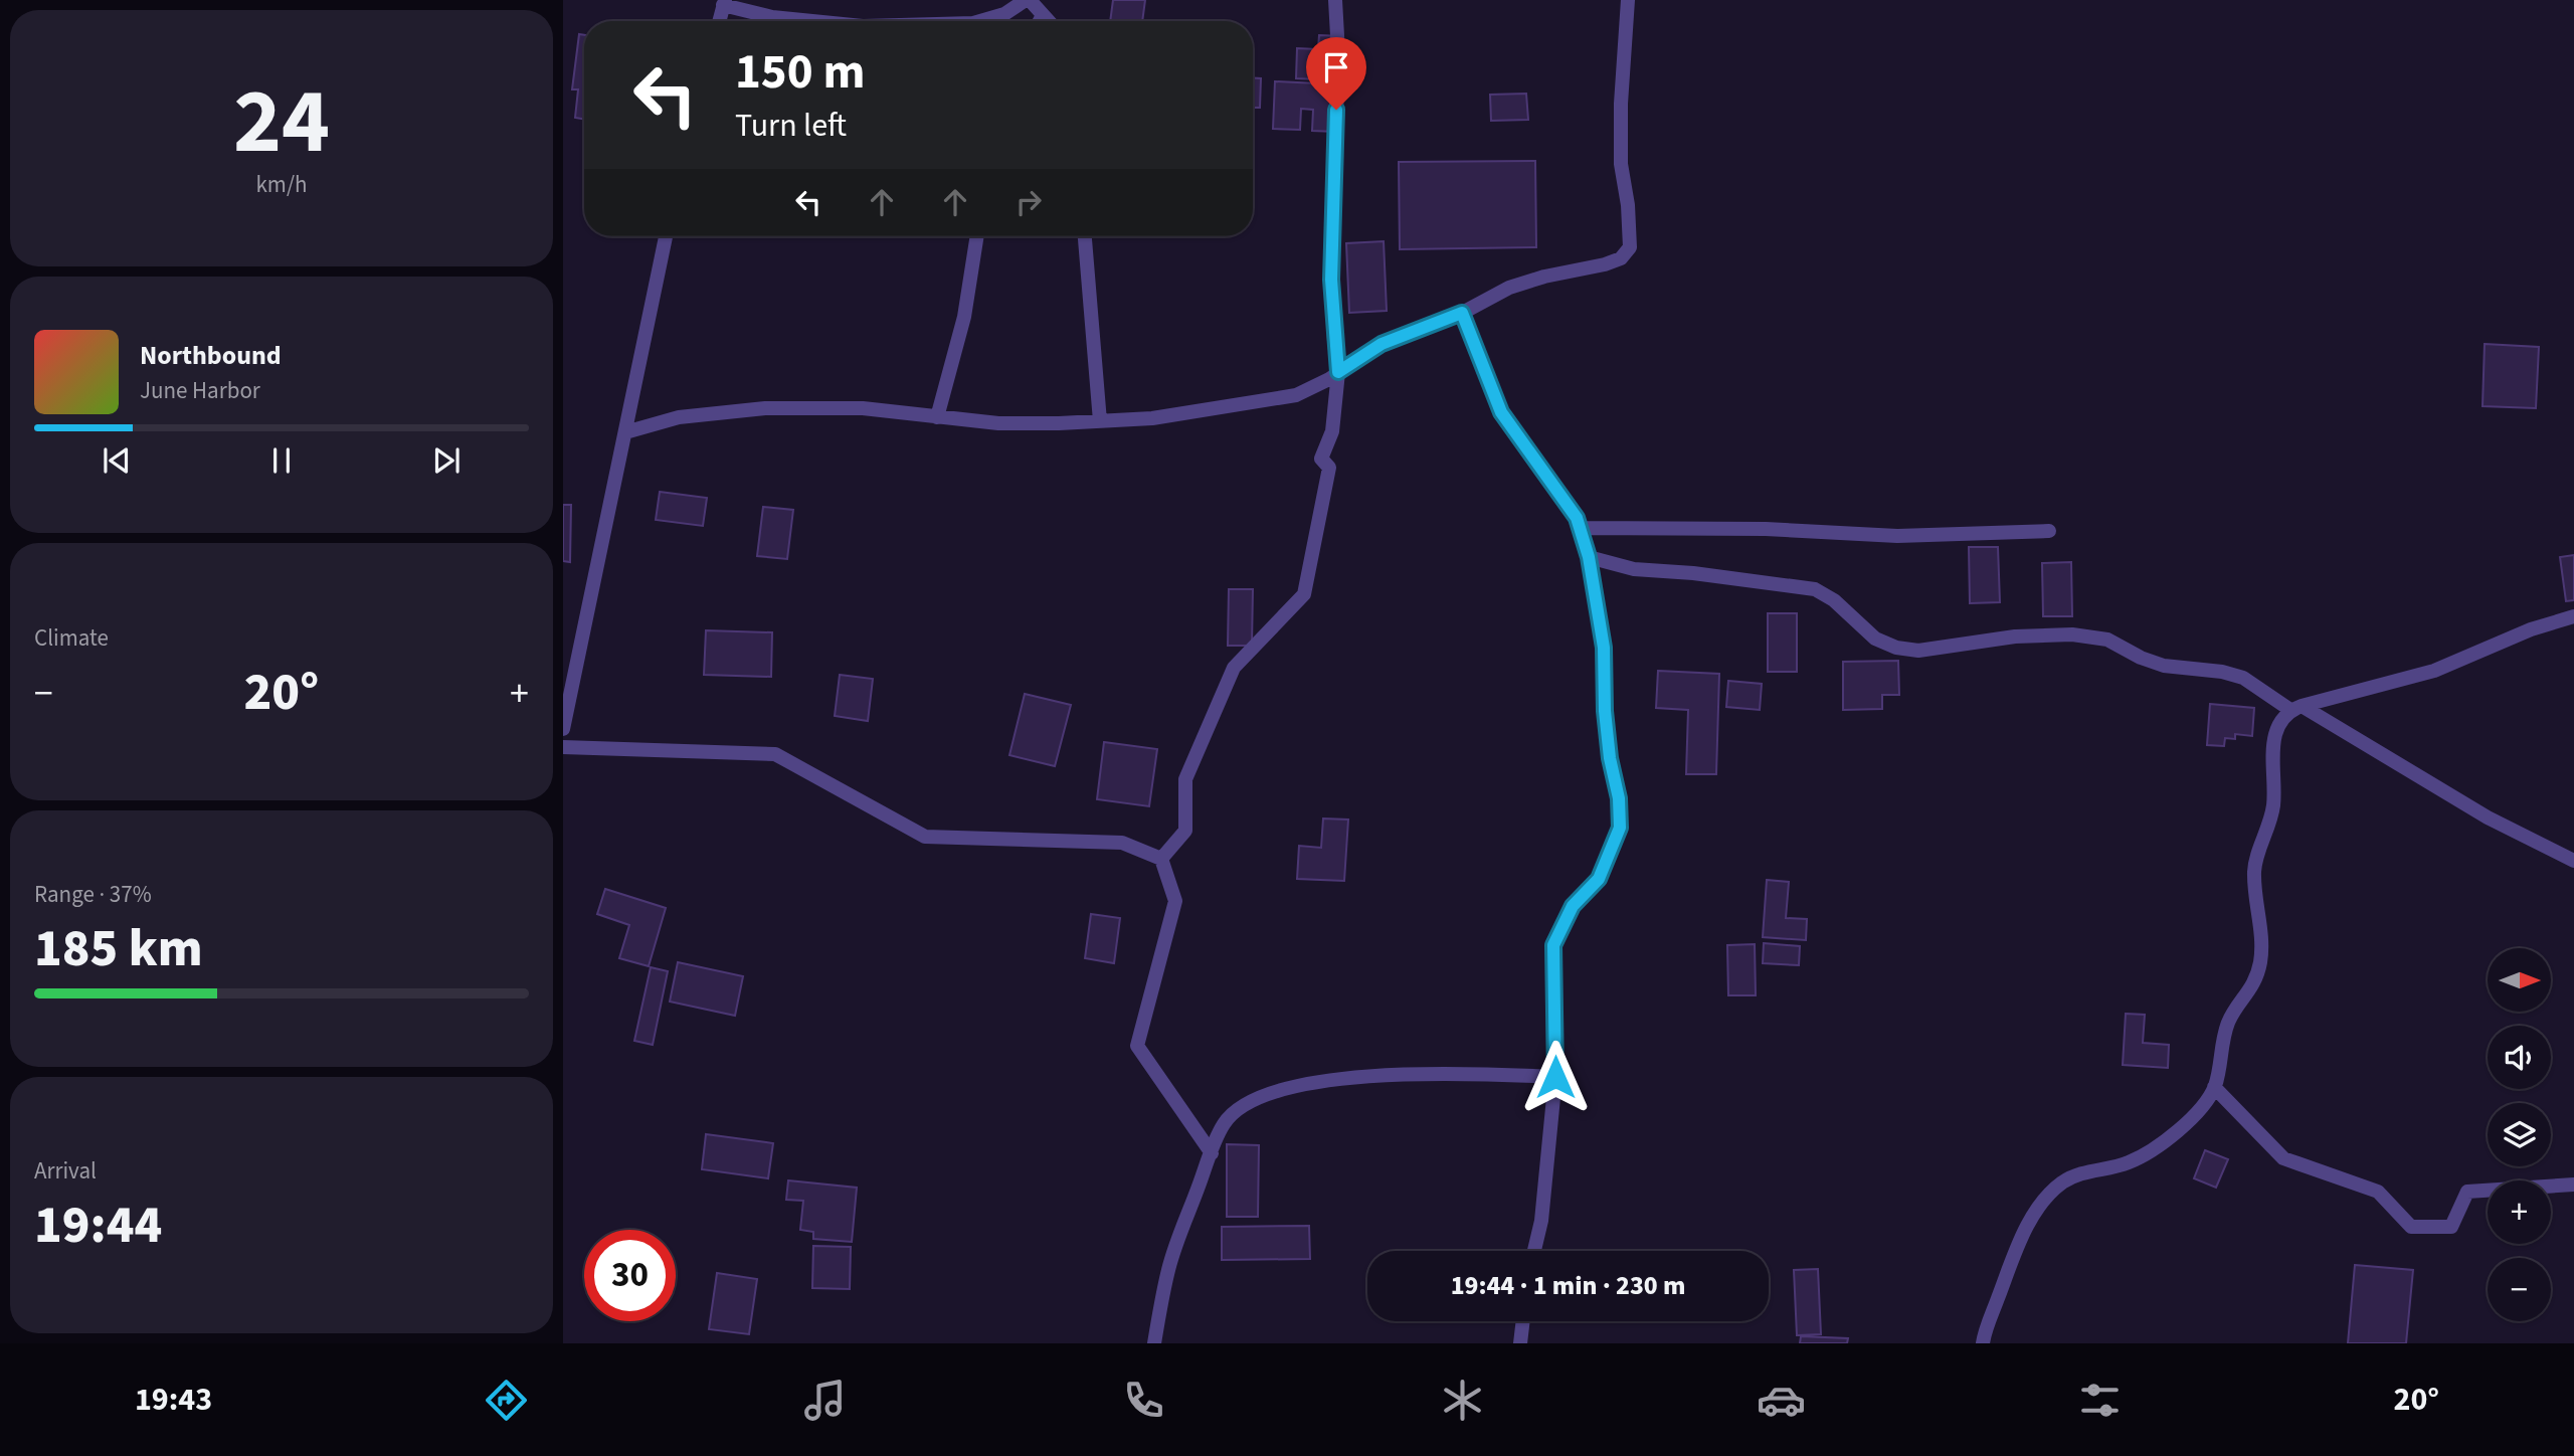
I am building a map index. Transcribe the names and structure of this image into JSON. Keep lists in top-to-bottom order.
{
  "north": "right",
  "page": {
    "tile": [
      ["24", "km/h"],
      "Climate",
      ["Range · 37%", "185 km"],
      ["Arrival", "19:44"]
    ],
    "turn": ["150 m", "Turn left"],
    "song": ["Northbound", "June Harbor"],
    "heat": ["−", "20°", "+"],
    "map_buttons": ["+", "−"],
    "limit": "30",
    "trip": "19:44 · 1 min · 230 m",
    "tabs": ["19:43", "20°"]
  }
}
